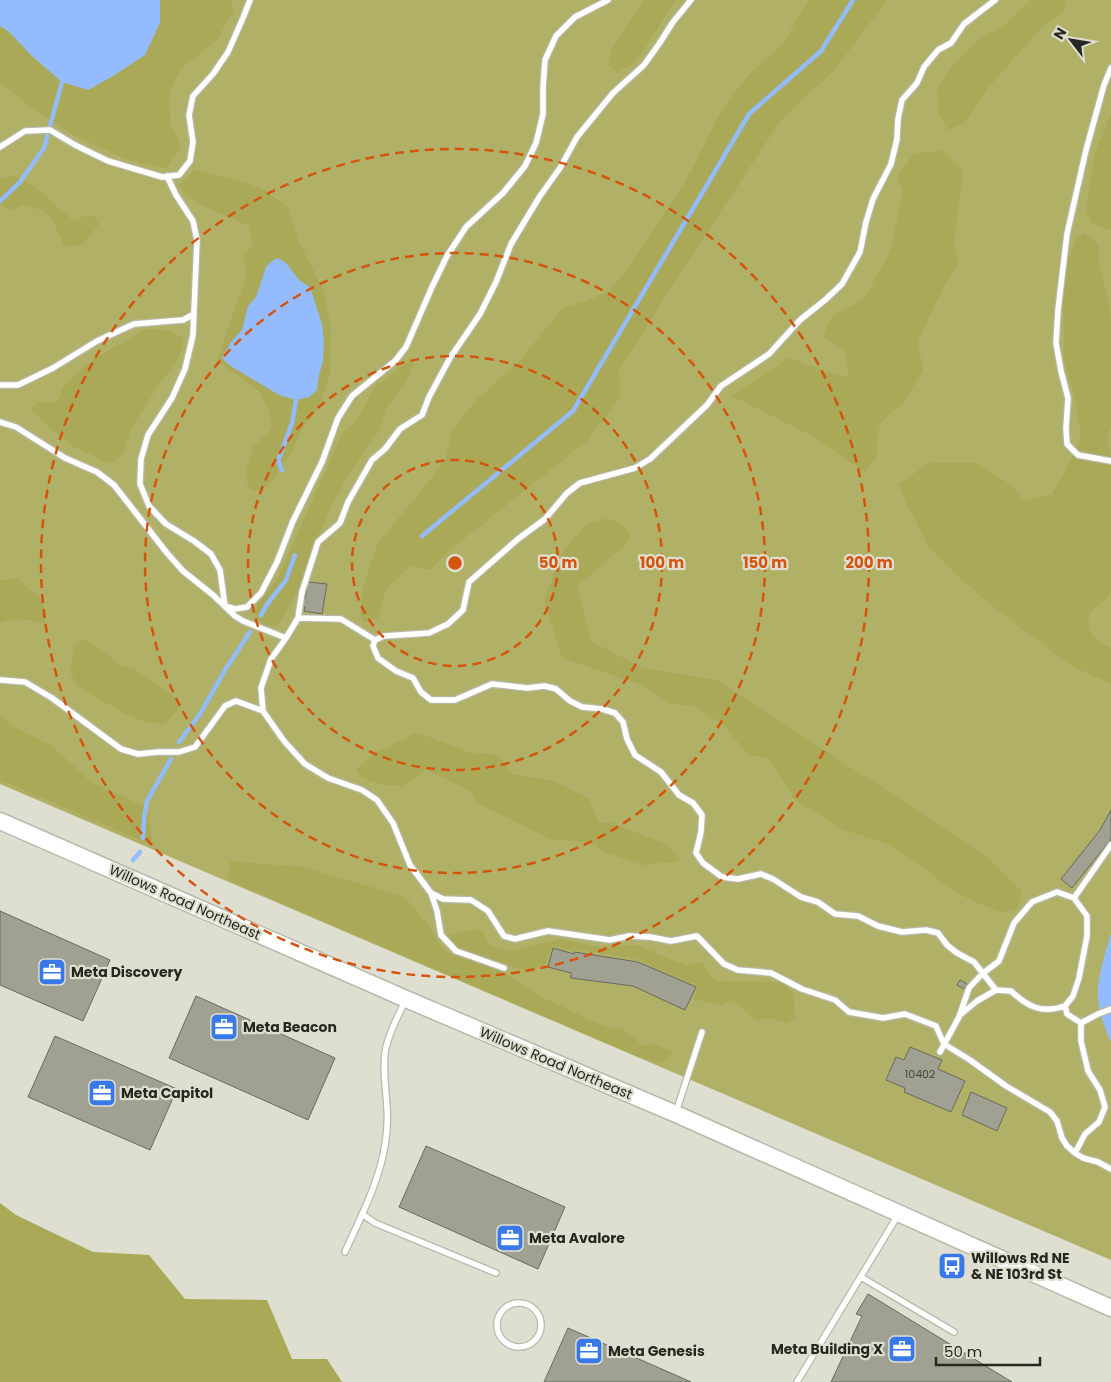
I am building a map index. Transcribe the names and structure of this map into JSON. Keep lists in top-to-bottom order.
{
  "streets": {
    "main road": ["Willows Road Northeast"]
  },
  "places": {
    "office": [
      "Meta Discovery",
      "Meta Beacon",
      "Meta Capitol",
      "Meta Avalore",
      "Meta Building X",
      "Meta Genesis"
    ],
    "bus stop": ["Willows Rd NE & NE 103rd St"]
  },
  "house_numbers": ["10402"],
  "scale_bar": "50 m",
  "north": "top left",
  "rings": [
    "50 m",
    "100 m",
    "150 m",
    "200 m"
  ]
}
